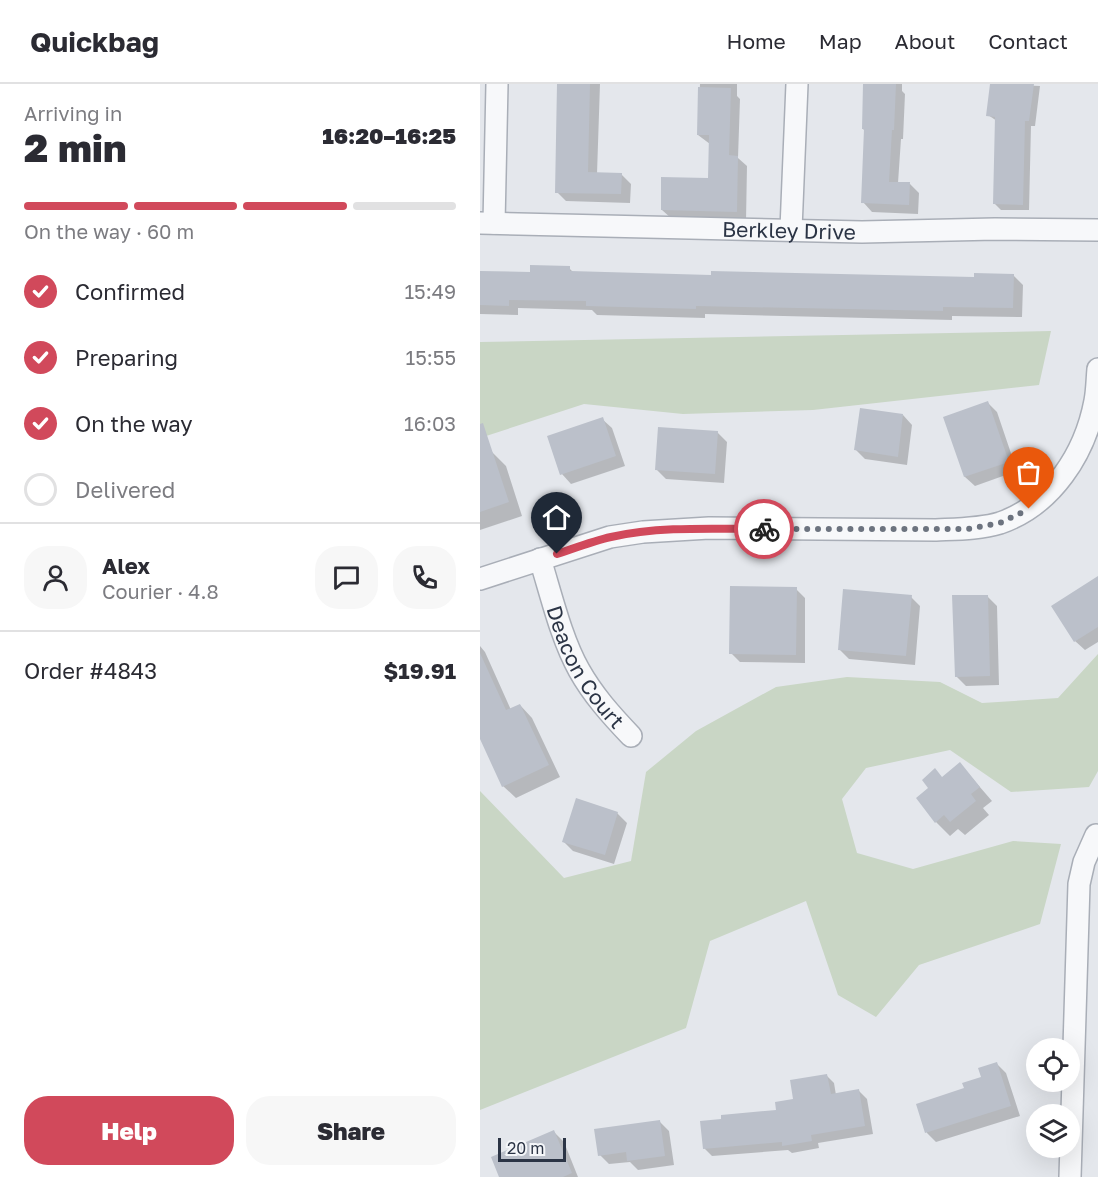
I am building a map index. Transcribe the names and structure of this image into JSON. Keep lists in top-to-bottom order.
{
  "streets": {
    "street": ["Berkley Drive", "Deacon Court"]
  },
  "scale_bar": "20 m",
  "page": {
    "header": "Quickbag",
    "nav": [
      "Home",
      "Map",
      "About",
      "Contact"
    ],
    "heading": ["2 min", "Arriving in", "16:20–16:25"],
    "panel": [
      "Alex",
      "Courier · 4.8",
      "Order #4843",
      "$19.91"
    ],
    "bar": "On the way · 60 m",
    "list": [
      ["Confirmed", "15:49"],
      ["Preparing", "15:55"],
      ["On the way", "16:03"],
      "Delivered"
    ],
    "buttons": ["Help", "Share"],
    "scale": "20 m"
  }
}
